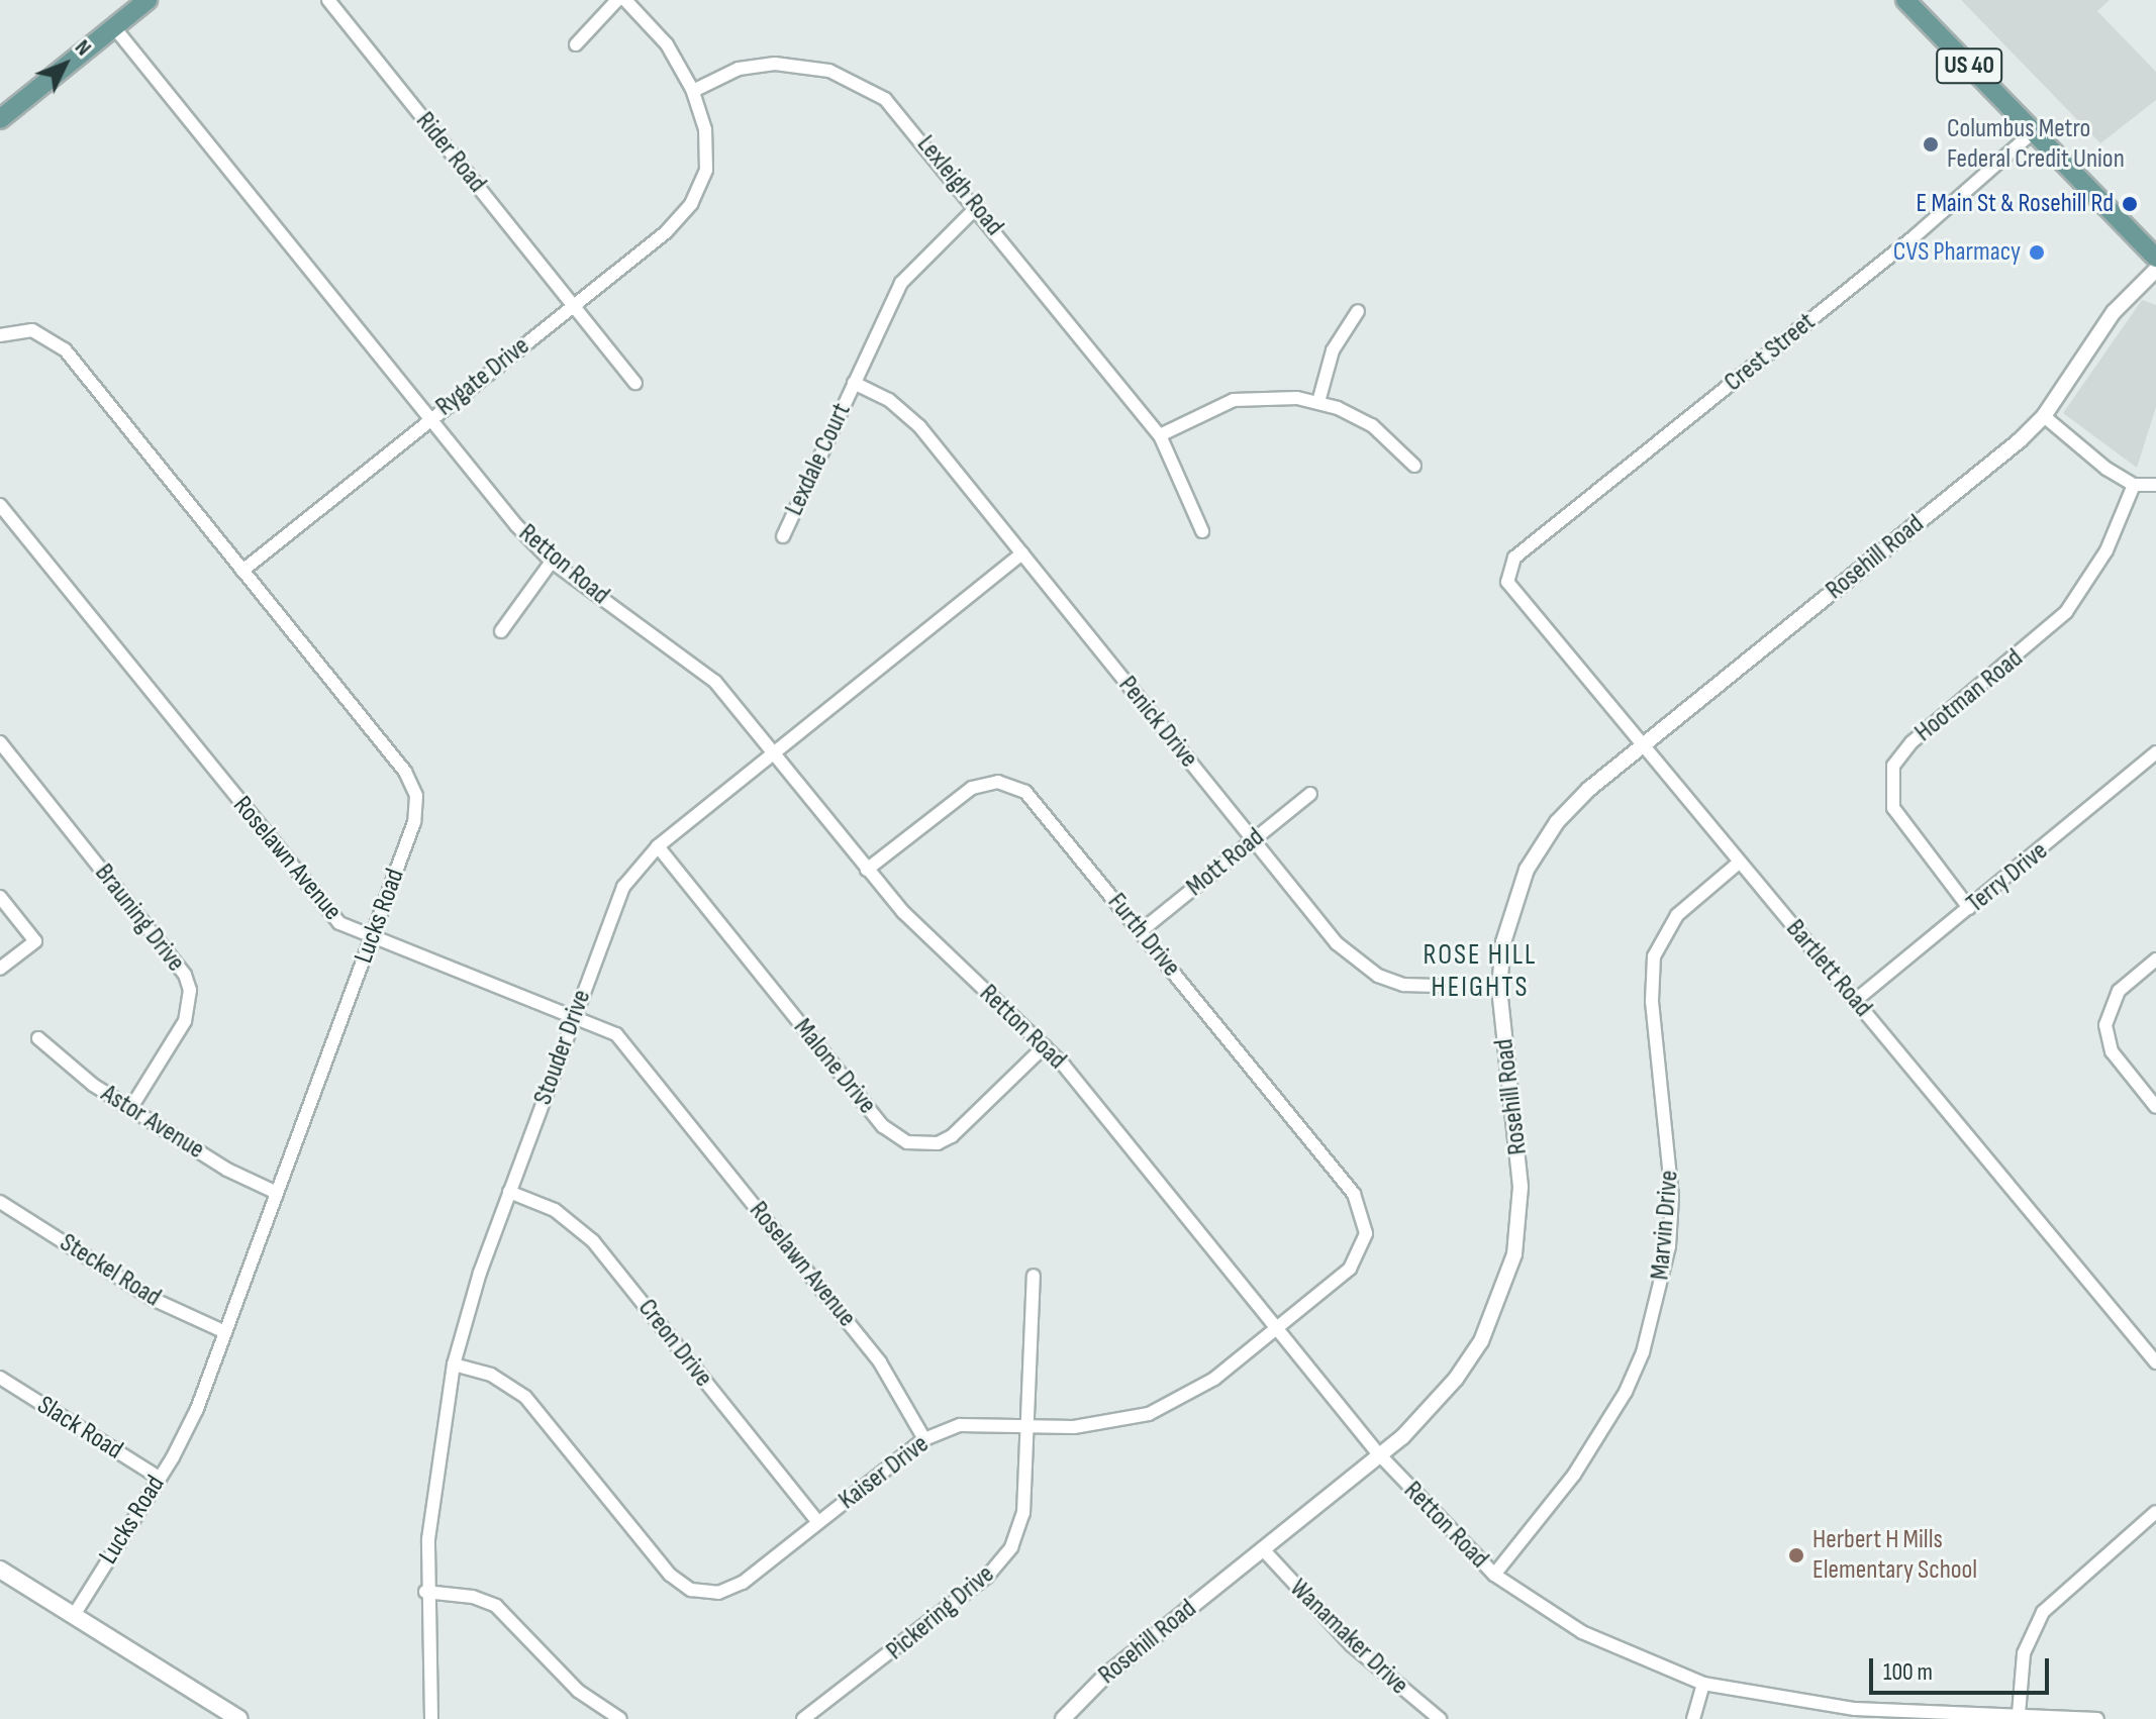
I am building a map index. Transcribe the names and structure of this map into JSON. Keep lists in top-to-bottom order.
{
  "streets": {
    "main road": ["US 40"],
    "street": [
      "Rider Road",
      "Lexleigh Road",
      "Crest Street",
      "Rygate Drive",
      "Lexdale Court",
      "Rosehill Road",
      "Retton Road",
      "Hootman Road",
      "Penick Drive",
      "Roselawn Avenue",
      "Mott Road",
      "Terry Drive",
      "Lucks Road",
      "Brauning Drive",
      "Furth Drive",
      "Bartlett Road",
      "Stouder Drive",
      "Malone Drive",
      "Astor Avenue",
      "Marvin Drive",
      "Steckel Road",
      "Creon Drive",
      "Slack Road",
      "Kaiser Drive",
      "Pickering Drive",
      "Wanamaker Drive"
    ]
  },
  "crossings": [
    ["US 40", "Crest Street"],
    ["Rider Road", "Rygate Drive"],
    ["Lexleigh Road", "Rygate Drive"],
    ["Lexleigh Road", "Lexdale Court"],
    ["Crest Street", "Bartlett Road"],
    ["Rygate Drive", "Retton Road"],
    ["Rygate Drive", "Lucks Road"],
    ["Lexdale Court", "Penick Drive"],
    ["Rosehill Road", "Retton Road"],
    ["Rosehill Road", "Penick Drive"],
    ["Rosehill Road", "Bartlett Road"],
    ["Rosehill Road", "Wanamaker Drive"],
    ["Retton Road", "Furth Drive"],
    ["Retton Road", "Stouder Drive"],
    ["Retton Road", "Malone Drive"],
    ["Retton Road", "Marvin Drive"],
    ["Retton Road", "Kaiser Drive"],
    ["Hootman Road", "Terry Drive"],
    ["Penick Drive", "Mott Road"],
    ["Penick Drive", "Stouder Drive"],
    ["Roselawn Avenue", "Lucks Road"],
    ["Roselawn Avenue", "Stouder Drive"],
    ["Roselawn Avenue", "Kaiser Drive"],
    ["Mott Road", "Furth Drive"],
    ["Terry Drive", "Bartlett Road"],
    ["Lucks Road", "Astor Avenue"],
    ["Lucks Road", "Steckel Road"],
    ["Lucks Road", "Slack Road"],
    ["Brauning Drive", "Astor Avenue"],
    ["Furth Drive", "Kaiser Drive"],
    ["Bartlett Road", "Marvin Drive"],
    ["Stouder Drive", "Malone Drive"],
    ["Stouder Drive", "Creon Drive"],
    ["Stouder Drive", "Kaiser Drive"],
    ["Creon Drive", "Kaiser Drive"],
    ["Kaiser Drive", "Pickering Drive"]
  ],
  "districts": ["ROSE HILL HEIGHTS"],
  "places": [
    "Columbus Metro Federal Credit Union",
    "E Main St & Rosehill Rd",
    "CVS Pharmacy",
    "Herbert H Mills Elementary School"
  ],
  "scale_bar": "100 m",
  "north": "top right"
}
